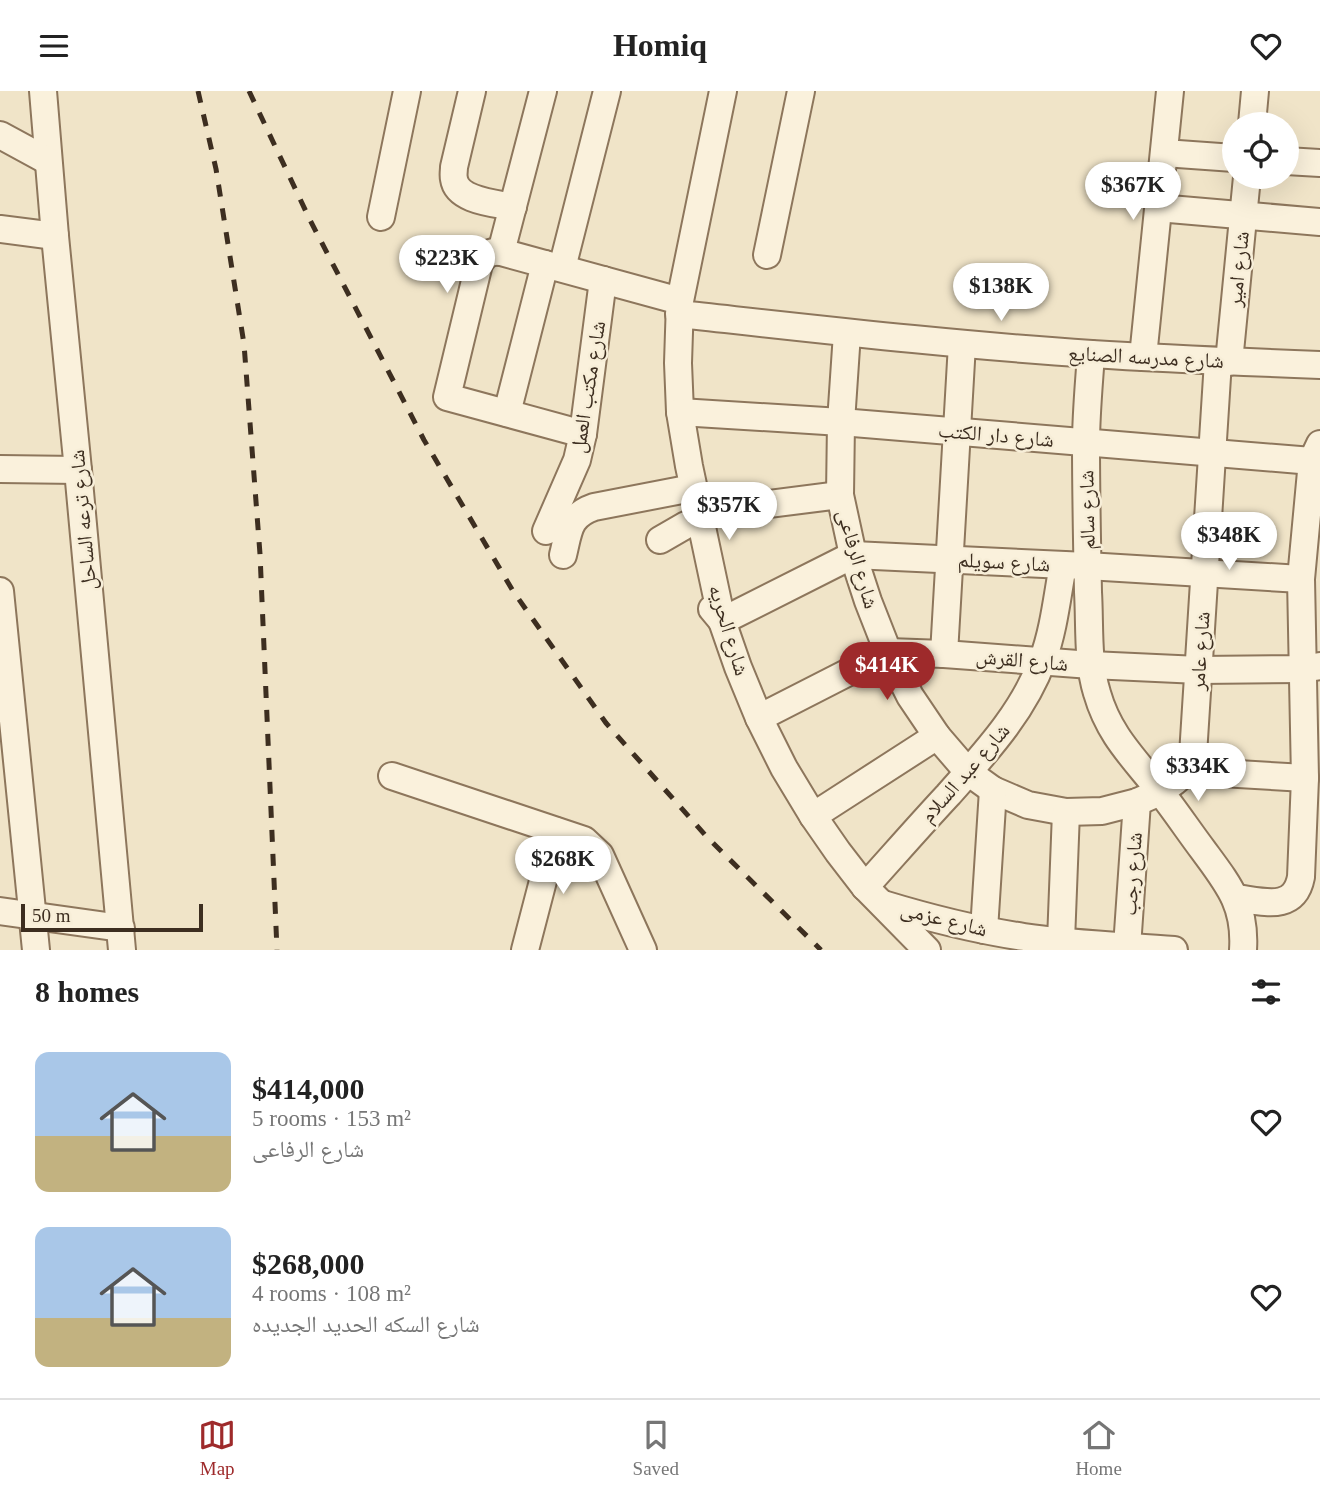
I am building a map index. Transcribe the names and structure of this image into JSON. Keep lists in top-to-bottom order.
{
  "streets": {
    "street": [
      "شارع امير",
      "شارع مدرسه الصنايع",
      "شارع مكتب العمل",
      "شارع دار الكتب",
      "شارع سالم",
      "شارع ترعه الساحل",
      "شارع الرفاعى",
      "شارع سويلم",
      "شارع الحريه",
      "شارع عامر",
      "شارع القرش",
      "شارع عبد السلام",
      "شارع رجب",
      "شارع عزمى"
    ]
  },
  "crossings": [
    ["شارع امير", "شارع مدرسه الصنايع"],
    ["شارع امير", "شارع عامر"],
    ["شارع مدرسه الصنايع", "شارع مكتب العمل"],
    ["شارع مدرسه الصنايع", "شارع سالم"],
    ["شارع مدرسه الصنايع", "شارع الرفاعى"],
    ["شارع مدرسه الصنايع", "شارع الحريه"],
    ["شارع مدرسه الصنايع", "شارع عامر"],
    ["شارع دار الكتب", "شارع سالم"],
    ["شارع دار الكتب", "شارع الرفاعى"],
    ["شارع دار الكتب", "شارع الحريه"],
    ["شارع دار الكتب", "شارع عامر"],
    ["شارع سالم", "شارع الرفاعى"],
    ["شارع سالم", "شارع سويلم"],
    ["شارع سالم", "شارع القرش"],
    ["شارع سالم", "شارع عبد السلام"],
    ["شارع سالم", "شارع رجب"],
    ["شارع الرفاعى", "شارع سويلم"],
    ["شارع الرفاعى", "شارع عامر"],
    ["شارع الرفاعى", "شارع القرش"],
    ["شارع الرفاعى", "شارع عبد السلام"],
    ["شارع الرفاعى", "شارع رجب"],
    ["شارع سويلم", "شارع الحريه"],
    ["شارع سويلم", "شارع عامر"],
    ["شارع سويلم", "شارع عبد السلام"],
    ["شارع الحريه", "شارع القرش"],
    ["شارع الحريه", "شارع عبد السلام"],
    ["شارع الحريه", "شارع عزمى"],
    ["شارع عامر", "شارع القرش"],
    ["شارع القرش", "شارع عبد السلام"],
    ["شارع عبد السلام", "شارع عزمى"],
    ["شارع رجب", "شارع عزمى"]
  ],
  "scale_bar": "50 m",
  "page": {
    "header": "Homiq",
    "price": [
      "$367K",
      "$223K",
      "$138K",
      "$357K",
      "$348K",
      "$414K",
      "$334K",
      "$268K"
    ],
    "scale": "50 m",
    "heading": "8 homes",
    "list": [
      {
        "name": "$414,000",
        "note": "5 rooms · 153 m² · شارع الرفاعى"
      },
      {
        "name": "$268,000",
        "note": "4 rooms · 108 m² · شارع السكه الحديد الجديده"
      }
    ],
    "tabs": ["Map", "Saved", "Home"]
  }
}
